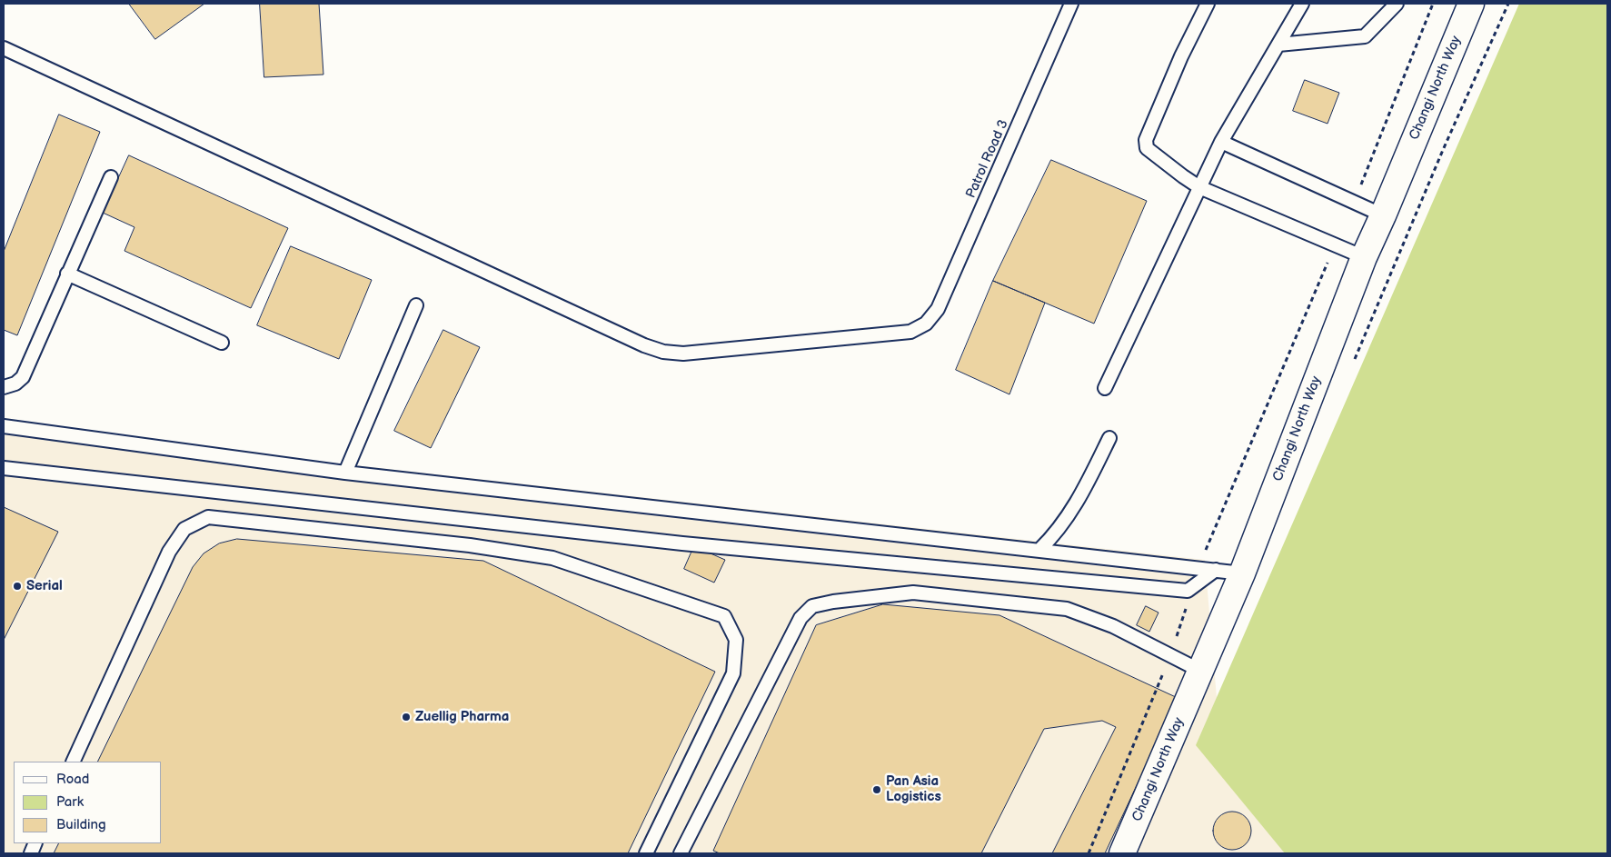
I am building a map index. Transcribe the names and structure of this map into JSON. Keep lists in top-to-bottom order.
{
  "streets": {
    "street": ["Changi North Way"],
    "lane": ["Patrol Road 3"]
  },
  "places": ["Serial", "Zuellig Pharma", "Pan Asia Logistics"],
  "legend": ["Road", "Park", "Building"]
}
